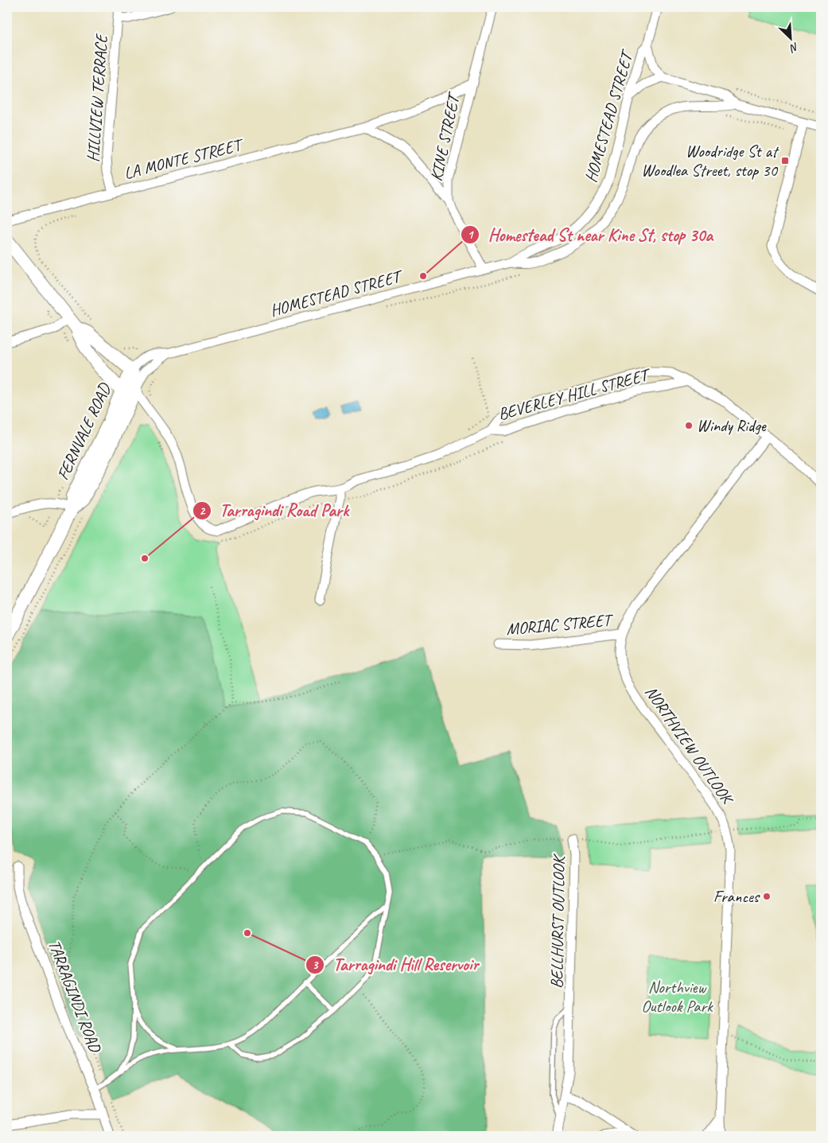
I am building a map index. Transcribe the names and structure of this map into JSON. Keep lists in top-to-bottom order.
{
  "streets": {
    "street": [
      "HILLVIEW TERRACE",
      "HOMESTEAD STREET",
      "KINE STREET",
      "LA MONTE STREET",
      "BEVERLEY HILL STREET",
      "FERNVALE ROAD",
      "MORIAC STREET",
      "NORTHVIEW OUTLOOK",
      "BELLHURST OUTLOOK",
      "TARRAGINDI ROAD"
    ]
  },
  "crossings": [
    ["HILLVIEW TERRACE", "LA MONTE STREET"],
    ["HOMESTEAD STREET", "KINE STREET"],
    ["HOMESTEAD STREET", "BEVERLEY HILL STREET"],
    ["HOMESTEAD STREET", "FERNVALE ROAD"],
    ["KINE STREET", "LA MONTE STREET"],
    ["BEVERLEY HILL STREET", "FERNVALE ROAD"],
    ["BEVERLEY HILL STREET", "NORTHVIEW OUTLOOK"],
    ["MORIAC STREET", "NORTHVIEW OUTLOOK"]
  ],
  "parks": ["Northview Outlook Park"],
  "places": {
    "transit": ["Woodridge St at Woodlea Street, stop 30"],
    "other": [
      "Homestead St near Kine St, stop 30a",
      "Windy Ridge",
      "Tarragindi Road Park",
      "Frances",
      "Tarragindi Hill Reservoir"
    ]
  },
  "north": "bottom right"
}
